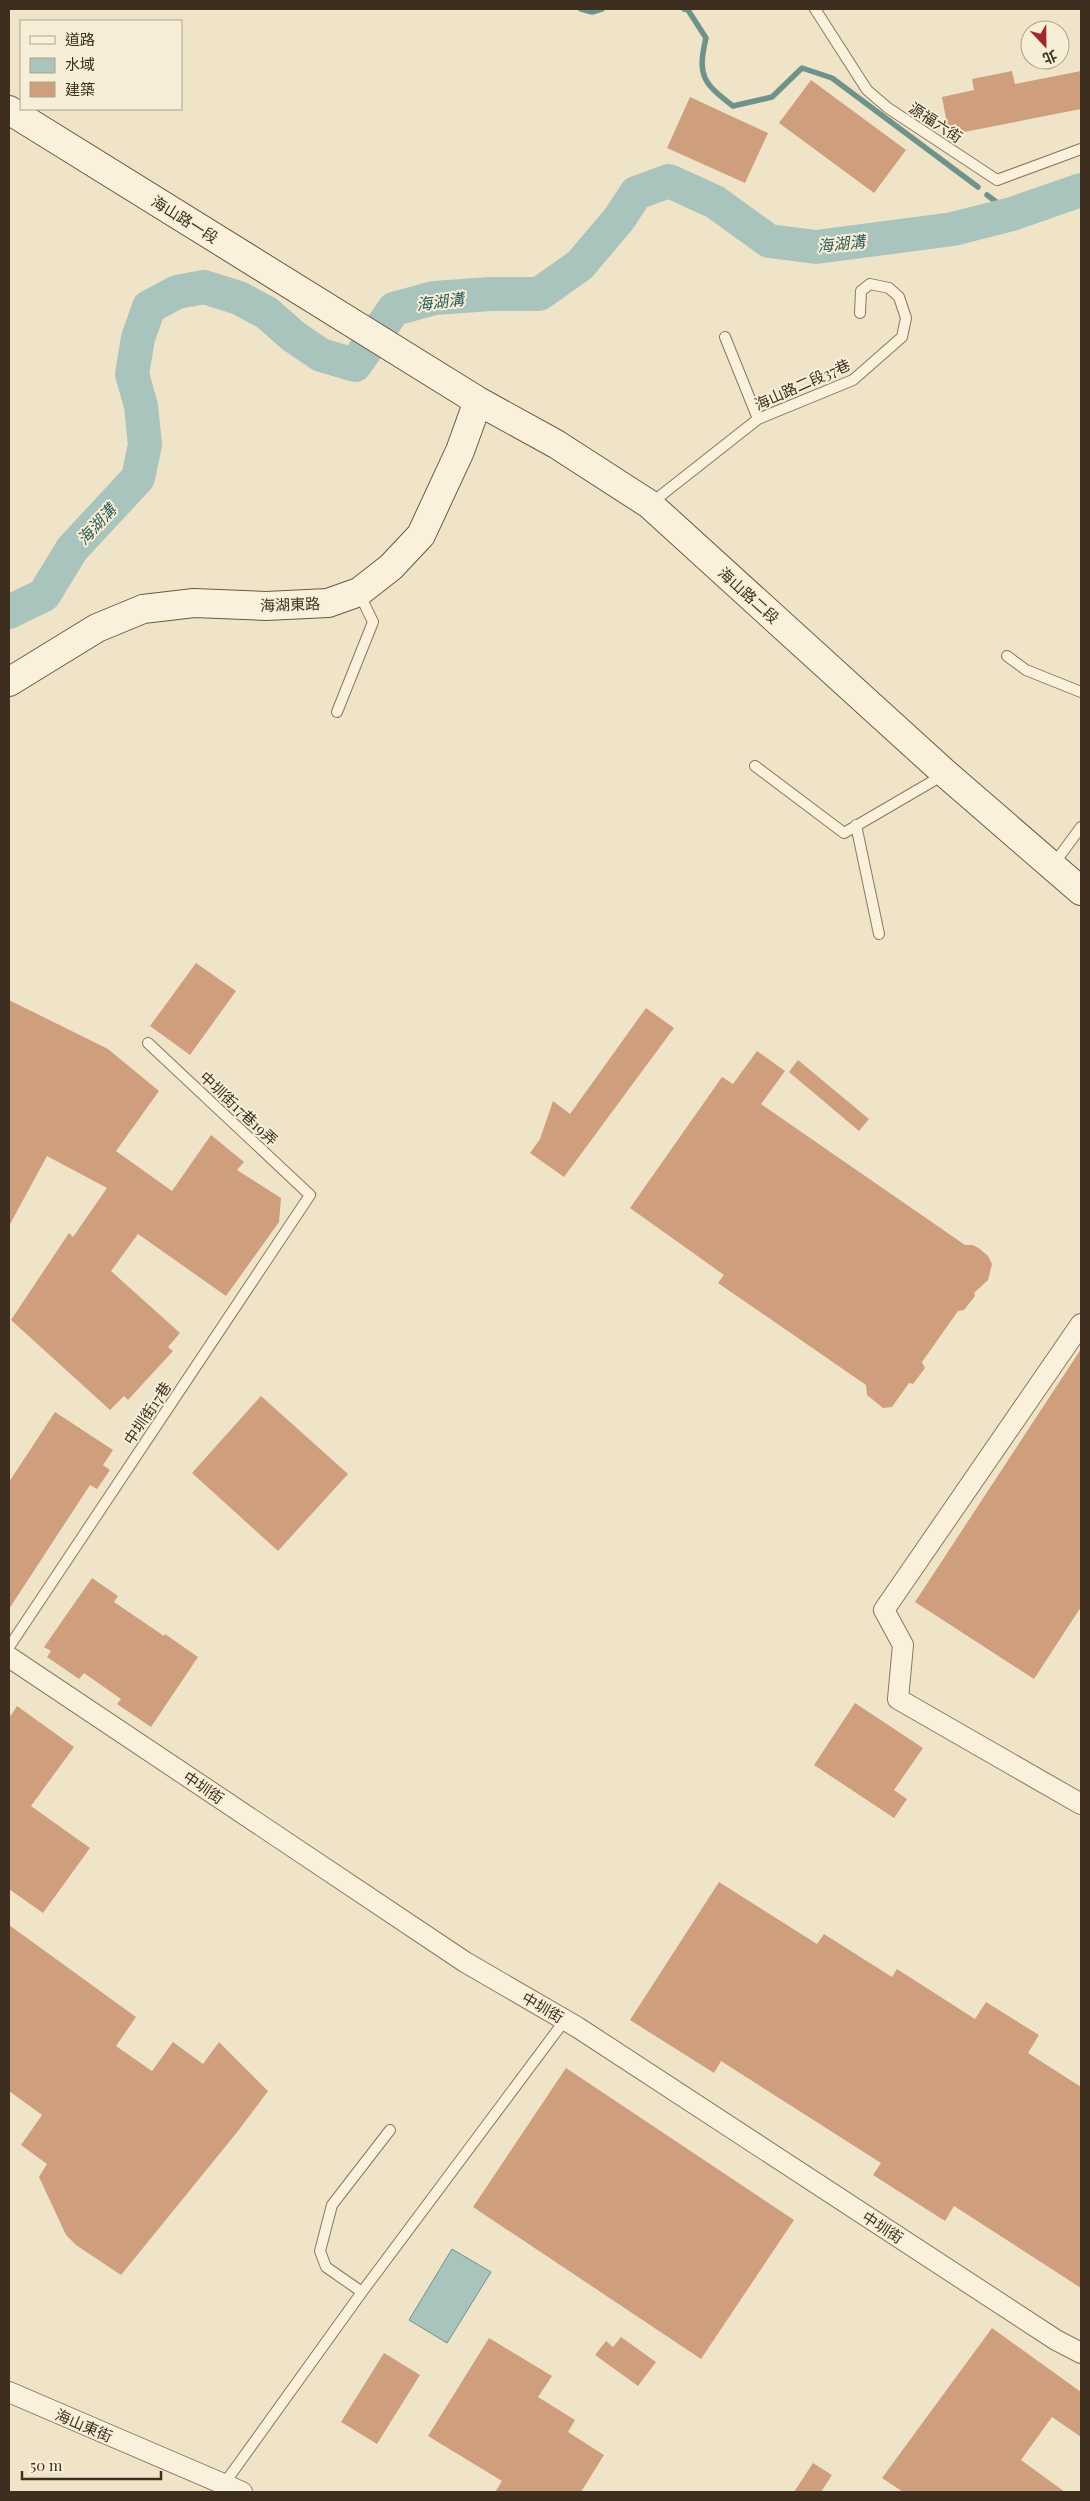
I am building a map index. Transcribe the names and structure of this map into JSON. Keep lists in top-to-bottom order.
{
  "streets": {
    "main road": ["海山路一段", "海山路二段", "海湖東路"],
    "street": ["中圳街", "海山東街"],
    "lane": [
      "源福六街",
      "海山路二段37巷",
      "中圳街17巷19弄",
      "中圳街17巷"
    ]
  },
  "crossings": [
    ["海山路一段", "海山路二段"],
    ["海山路二段37巷", "海山路二段"],
    ["海山路二段", "海湖東路"],
    ["中圳街17巷19弄", "中圳街17巷"]
  ],
  "water": ["海湖溝"],
  "legend": ["道路", "水域", "建築"],
  "scale_bar": "50 m",
  "north": "bottom"
}
